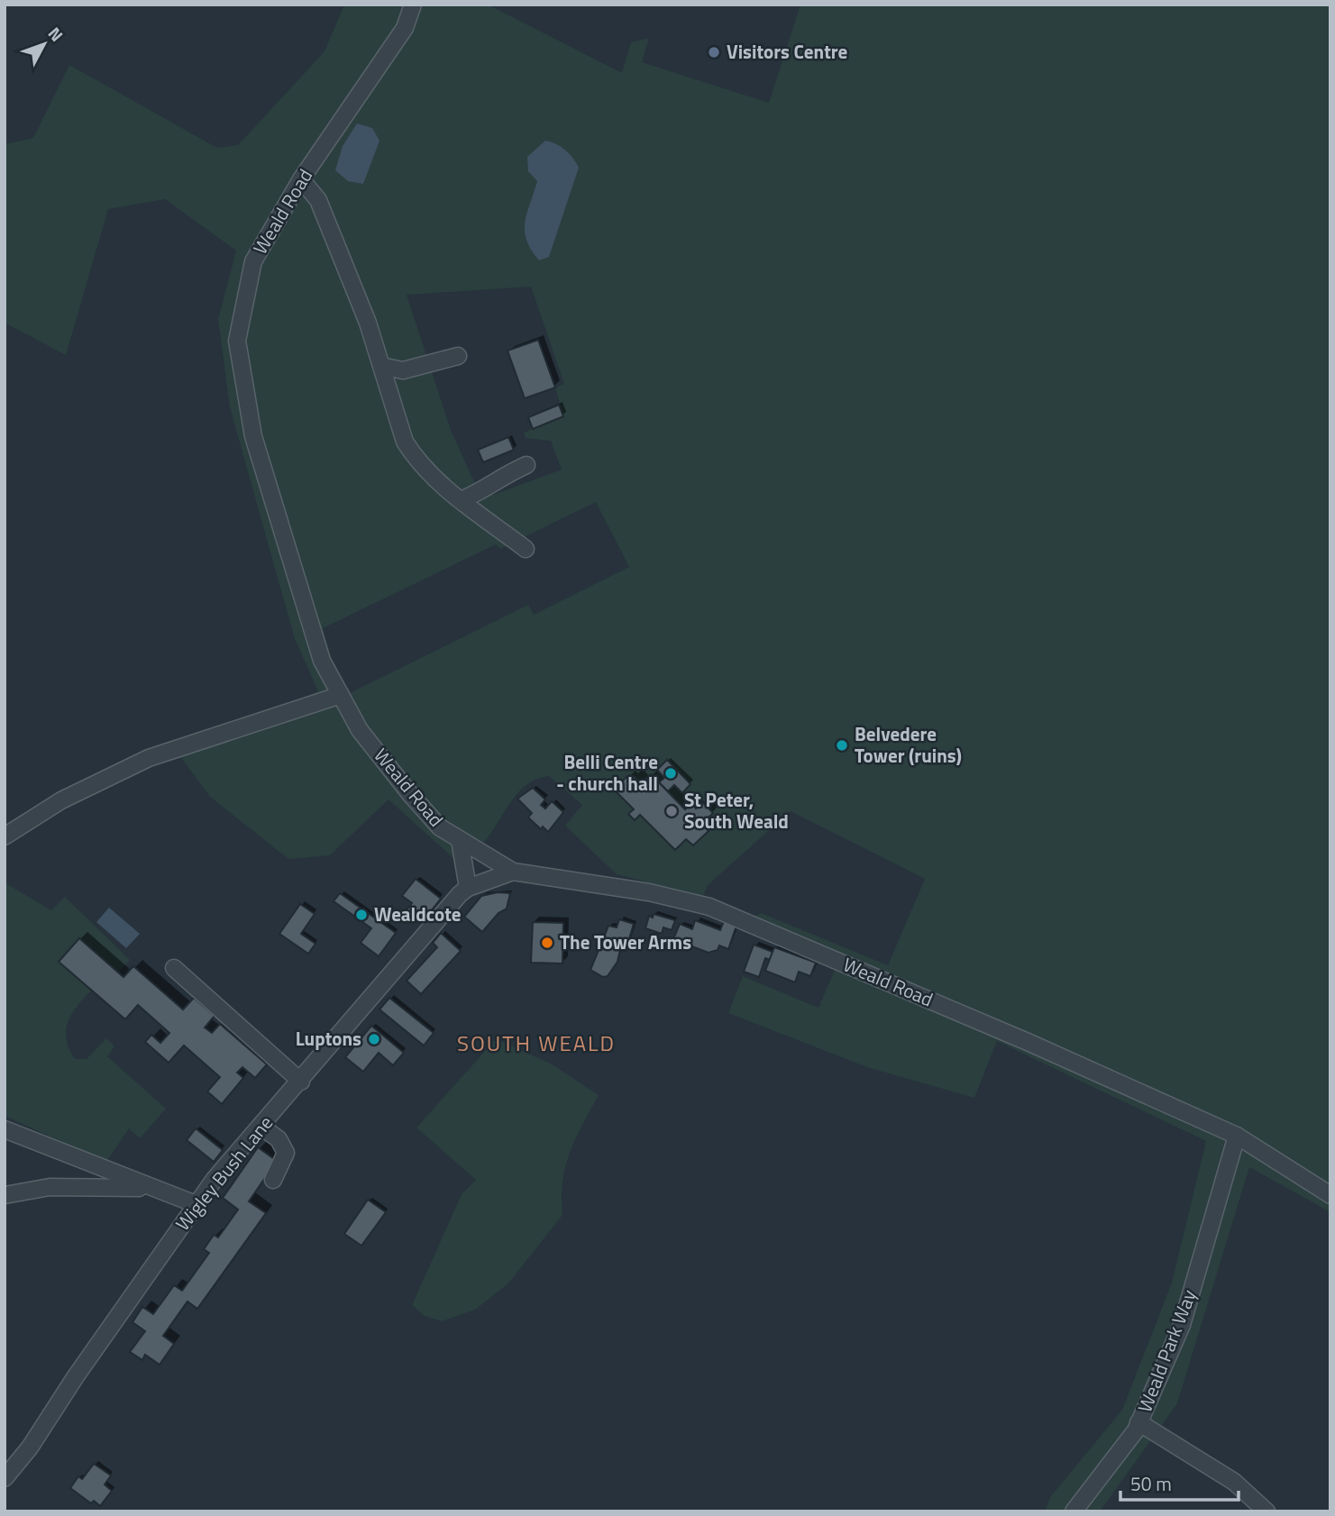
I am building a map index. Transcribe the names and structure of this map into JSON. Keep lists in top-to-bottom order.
{
  "streets": {
    "street": ["Weald Road", "Wigley Bush Lane", "Weald Park Way"]
  },
  "crossings": [
    ["Weald Road", "Wigley Bush Lane"],
    ["Weald Road", "Weald Park Way"]
  ],
  "districts": ["SOUTH WEALD"],
  "places": [
    "Visitors Centre",
    "Belvedere Tower (ruins)",
    "Belli Centre - church hall",
    "St Peter, South Weald",
    "Wealdcote",
    "The Tower Arms",
    "Luptons"
  ],
  "scale_bar": "50 m",
  "north": "top right"
}
